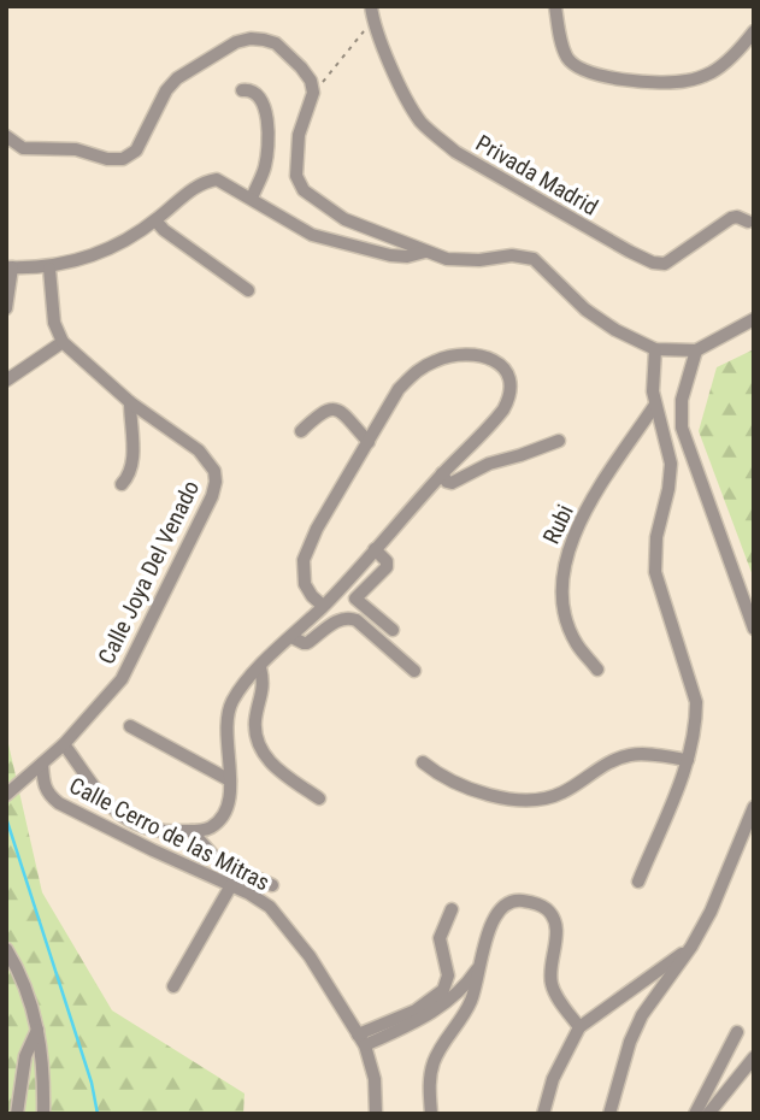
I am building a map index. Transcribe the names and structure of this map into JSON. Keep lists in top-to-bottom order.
{
  "streets": {
    "street": [
      "Privada Madrid",
      "Rubi",
      "Calle Joya Del Venado",
      "Calle Cerro de las Mitras"
    ]
  }
}
